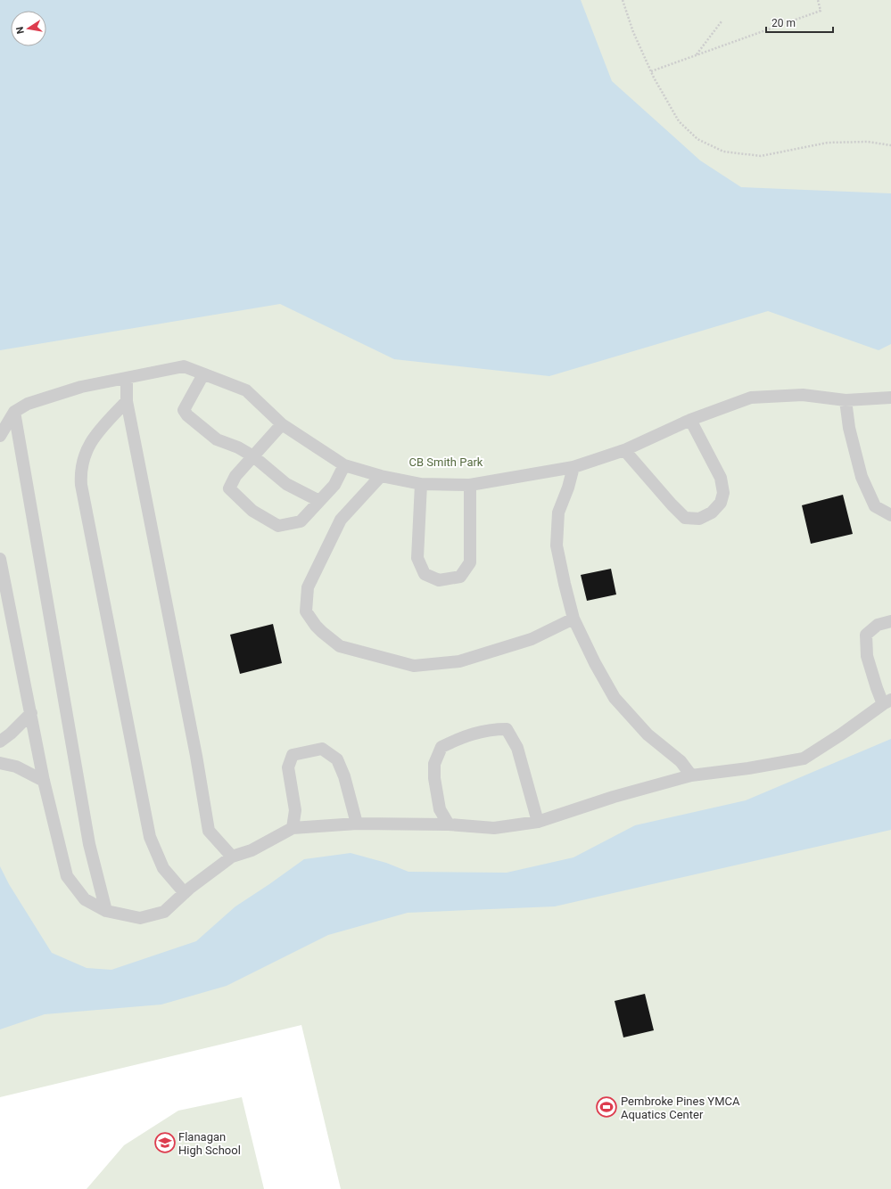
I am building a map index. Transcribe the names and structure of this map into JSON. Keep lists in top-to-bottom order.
{
  "parks": ["CB Smith Park"],
  "places": {
    "sports": ["Pembroke Pines YMCA Aquatics Center"],
    "school or university": ["Flanagan High School"]
  },
  "scale_bar": "20 m",
  "north": "left"
}
